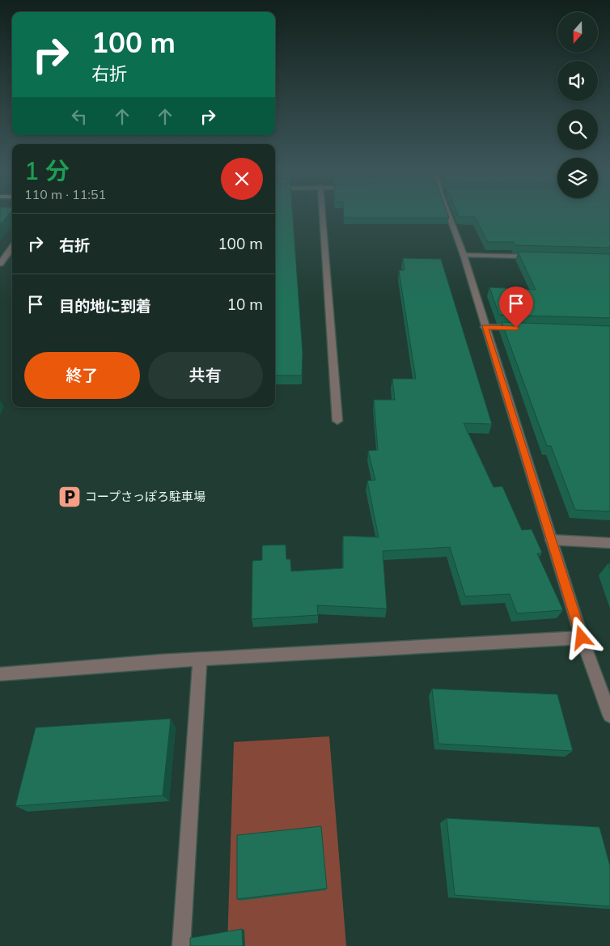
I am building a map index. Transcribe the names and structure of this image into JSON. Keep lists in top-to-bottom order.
{
  "places": {
    "parking": ["コープさっぽろ駐車場"]
  },
  "north": "bottom",
  "page": {
    "turn": ["100 m", "右折"],
    "heading": ["1 分", "110 m · 11:51"],
    "list": [
      {
        "name": "右折",
        "value": "100 m"
      },
      {
        "name": "目的地に到着",
        "value": "10 m"
      }
    ],
    "buttons": ["終了", "共有"]
  }
}
